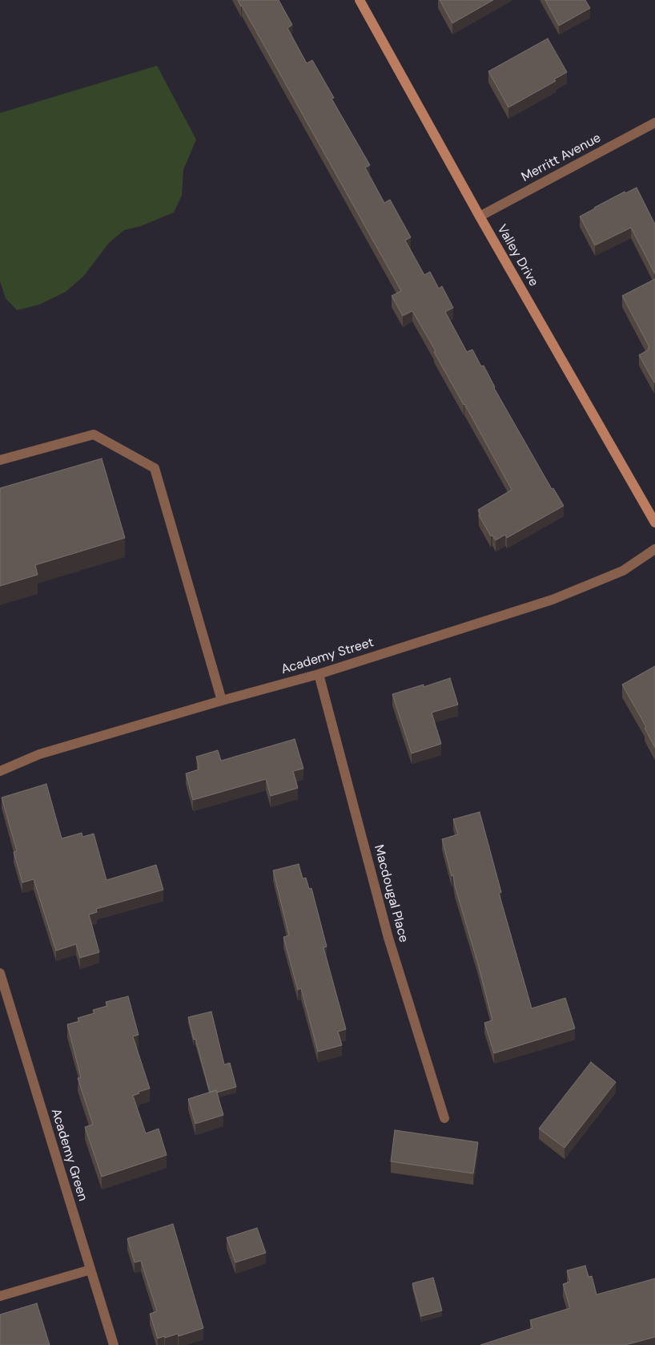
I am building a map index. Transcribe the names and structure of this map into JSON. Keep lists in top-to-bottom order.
{
  "streets": {
    "main road": ["Valley Drive"],
    "street": [
      "Merritt Avenue",
      "Academy Street",
      "Macdougal Place",
      "Academy Green"
    ]
  },
  "crossings": [
    ["Merritt Avenue", "Valley Drive"],
    ["Academy Street", "Macdougal Place"]
  ]
}
